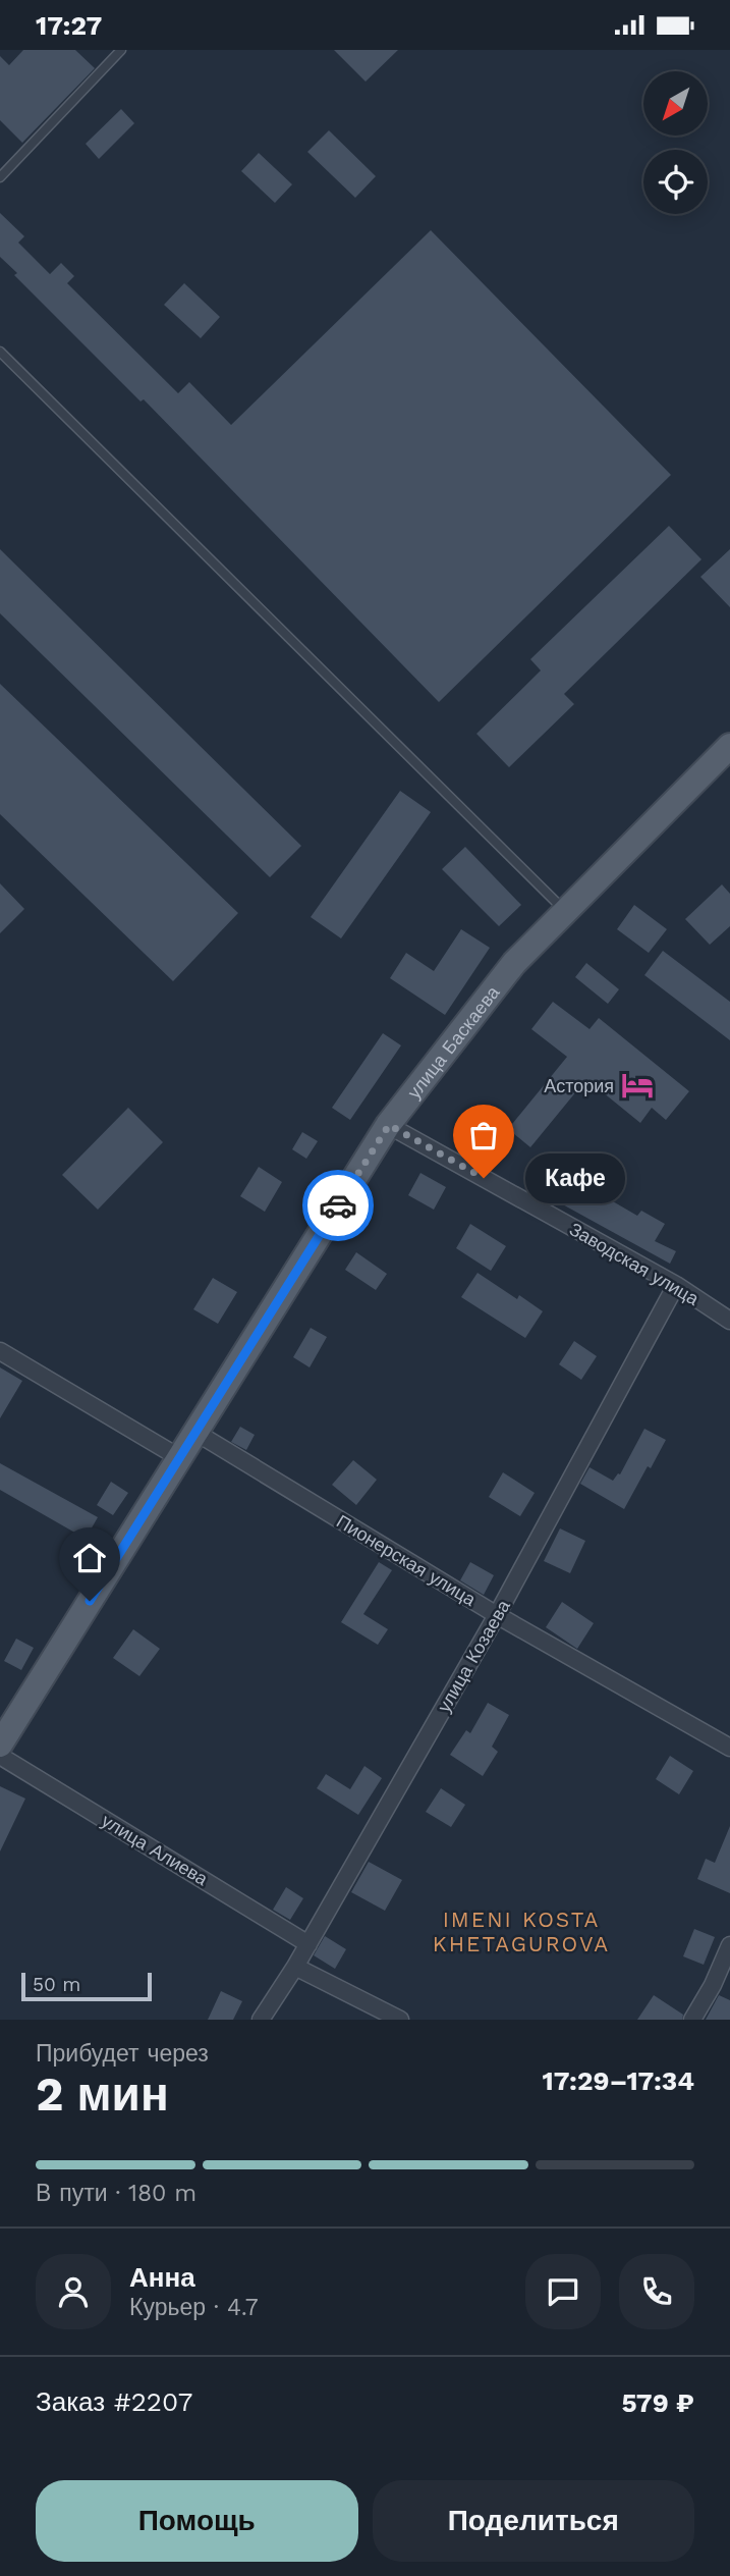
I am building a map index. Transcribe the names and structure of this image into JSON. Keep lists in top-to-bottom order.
{
  "streets": {
    "main road": ["улица Баскаева"],
    "street": [
      "Заводская улица",
      "Пионерская улица",
      "улица Козаева",
      "улица Алиева"
    ]
  },
  "crossings": [
    ["улица Баскаева", "Заводская улица"],
    ["улица Баскаева", "Пионерская улица"],
    ["Заводская улица", "улица Козаева"],
    ["Пионерская улица", "улица Козаева"],
    ["улица Козаева", "улица Алиева"]
  ],
  "districts": ["IMENI KOSTA KHETAGUROVA"],
  "places": {
    "hotel": ["Астория"],
    "other": ["Кафе"]
  },
  "scale_bar": "50 m",
  "north": "bottom left",
  "page": {
    "status": "17:27",
    "bubble": "Кафе",
    "scale": "50 m",
    "heading": ["2 мин", "Прибудет через", "17:29–17:34"],
    "panel": [
      "Анна",
      "Курьер · 4.7",
      "Заказ #2207",
      "579 ₽"
    ],
    "bar": "В пути · 180 m",
    "buttons": ["Помощь", "Поделиться"]
  }
}
